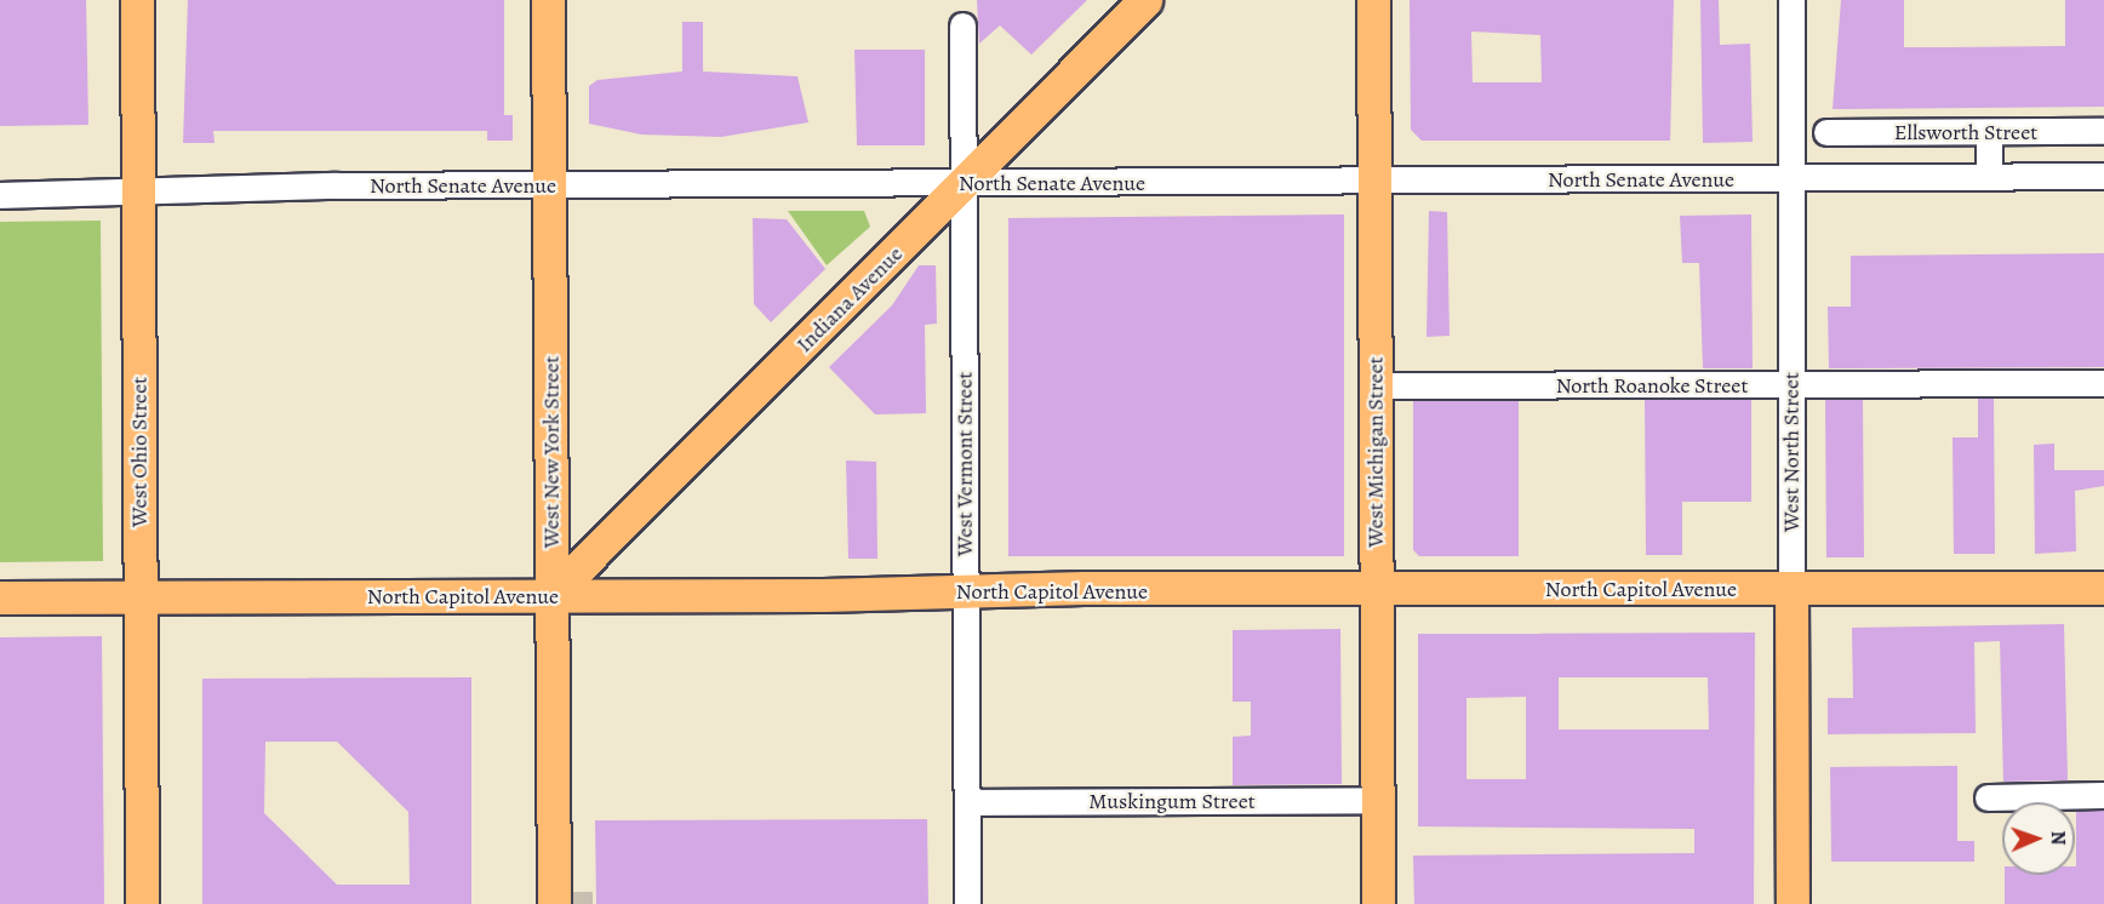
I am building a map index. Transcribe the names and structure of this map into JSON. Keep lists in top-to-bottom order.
{
  "streets": {
    "main road": [
      "Indiana Avenue",
      "West Ohio Street",
      "West New York Street",
      "West Michigan Street",
      "West North Street",
      "North Capitol Avenue"
    ],
    "street": [
      "Ellsworth Street",
      "North Senate Avenue",
      "North Roanoke Street",
      "West Vermont Street",
      "Muskingum Street"
    ]
  },
  "crossings": [
    ["North Senate Avenue", "Indiana Avenue"],
    ["North Senate Avenue", "West Ohio Street"],
    ["North Senate Avenue", "West New York Street"],
    ["North Senate Avenue", "West Michigan Street"],
    ["North Senate Avenue", "West North Street"],
    ["North Senate Avenue", "West Vermont Street"],
    ["Indiana Avenue", "West New York Street"],
    ["Indiana Avenue", "West Vermont Street"],
    ["Indiana Avenue", "North Capitol Avenue"],
    ["North Roanoke Street", "West Michigan Street"],
    ["North Roanoke Street", "West North Street"],
    ["West Ohio Street", "North Capitol Avenue"],
    ["West New York Street", "North Capitol Avenue"],
    ["West Michigan Street", "North Capitol Avenue"],
    ["West Michigan Street", "Muskingum Street"],
    ["West North Street", "North Capitol Avenue"],
    ["West Vermont Street", "North Capitol Avenue"],
    ["West Vermont Street", "Muskingum Street"]
  ],
  "north": "right"
}
